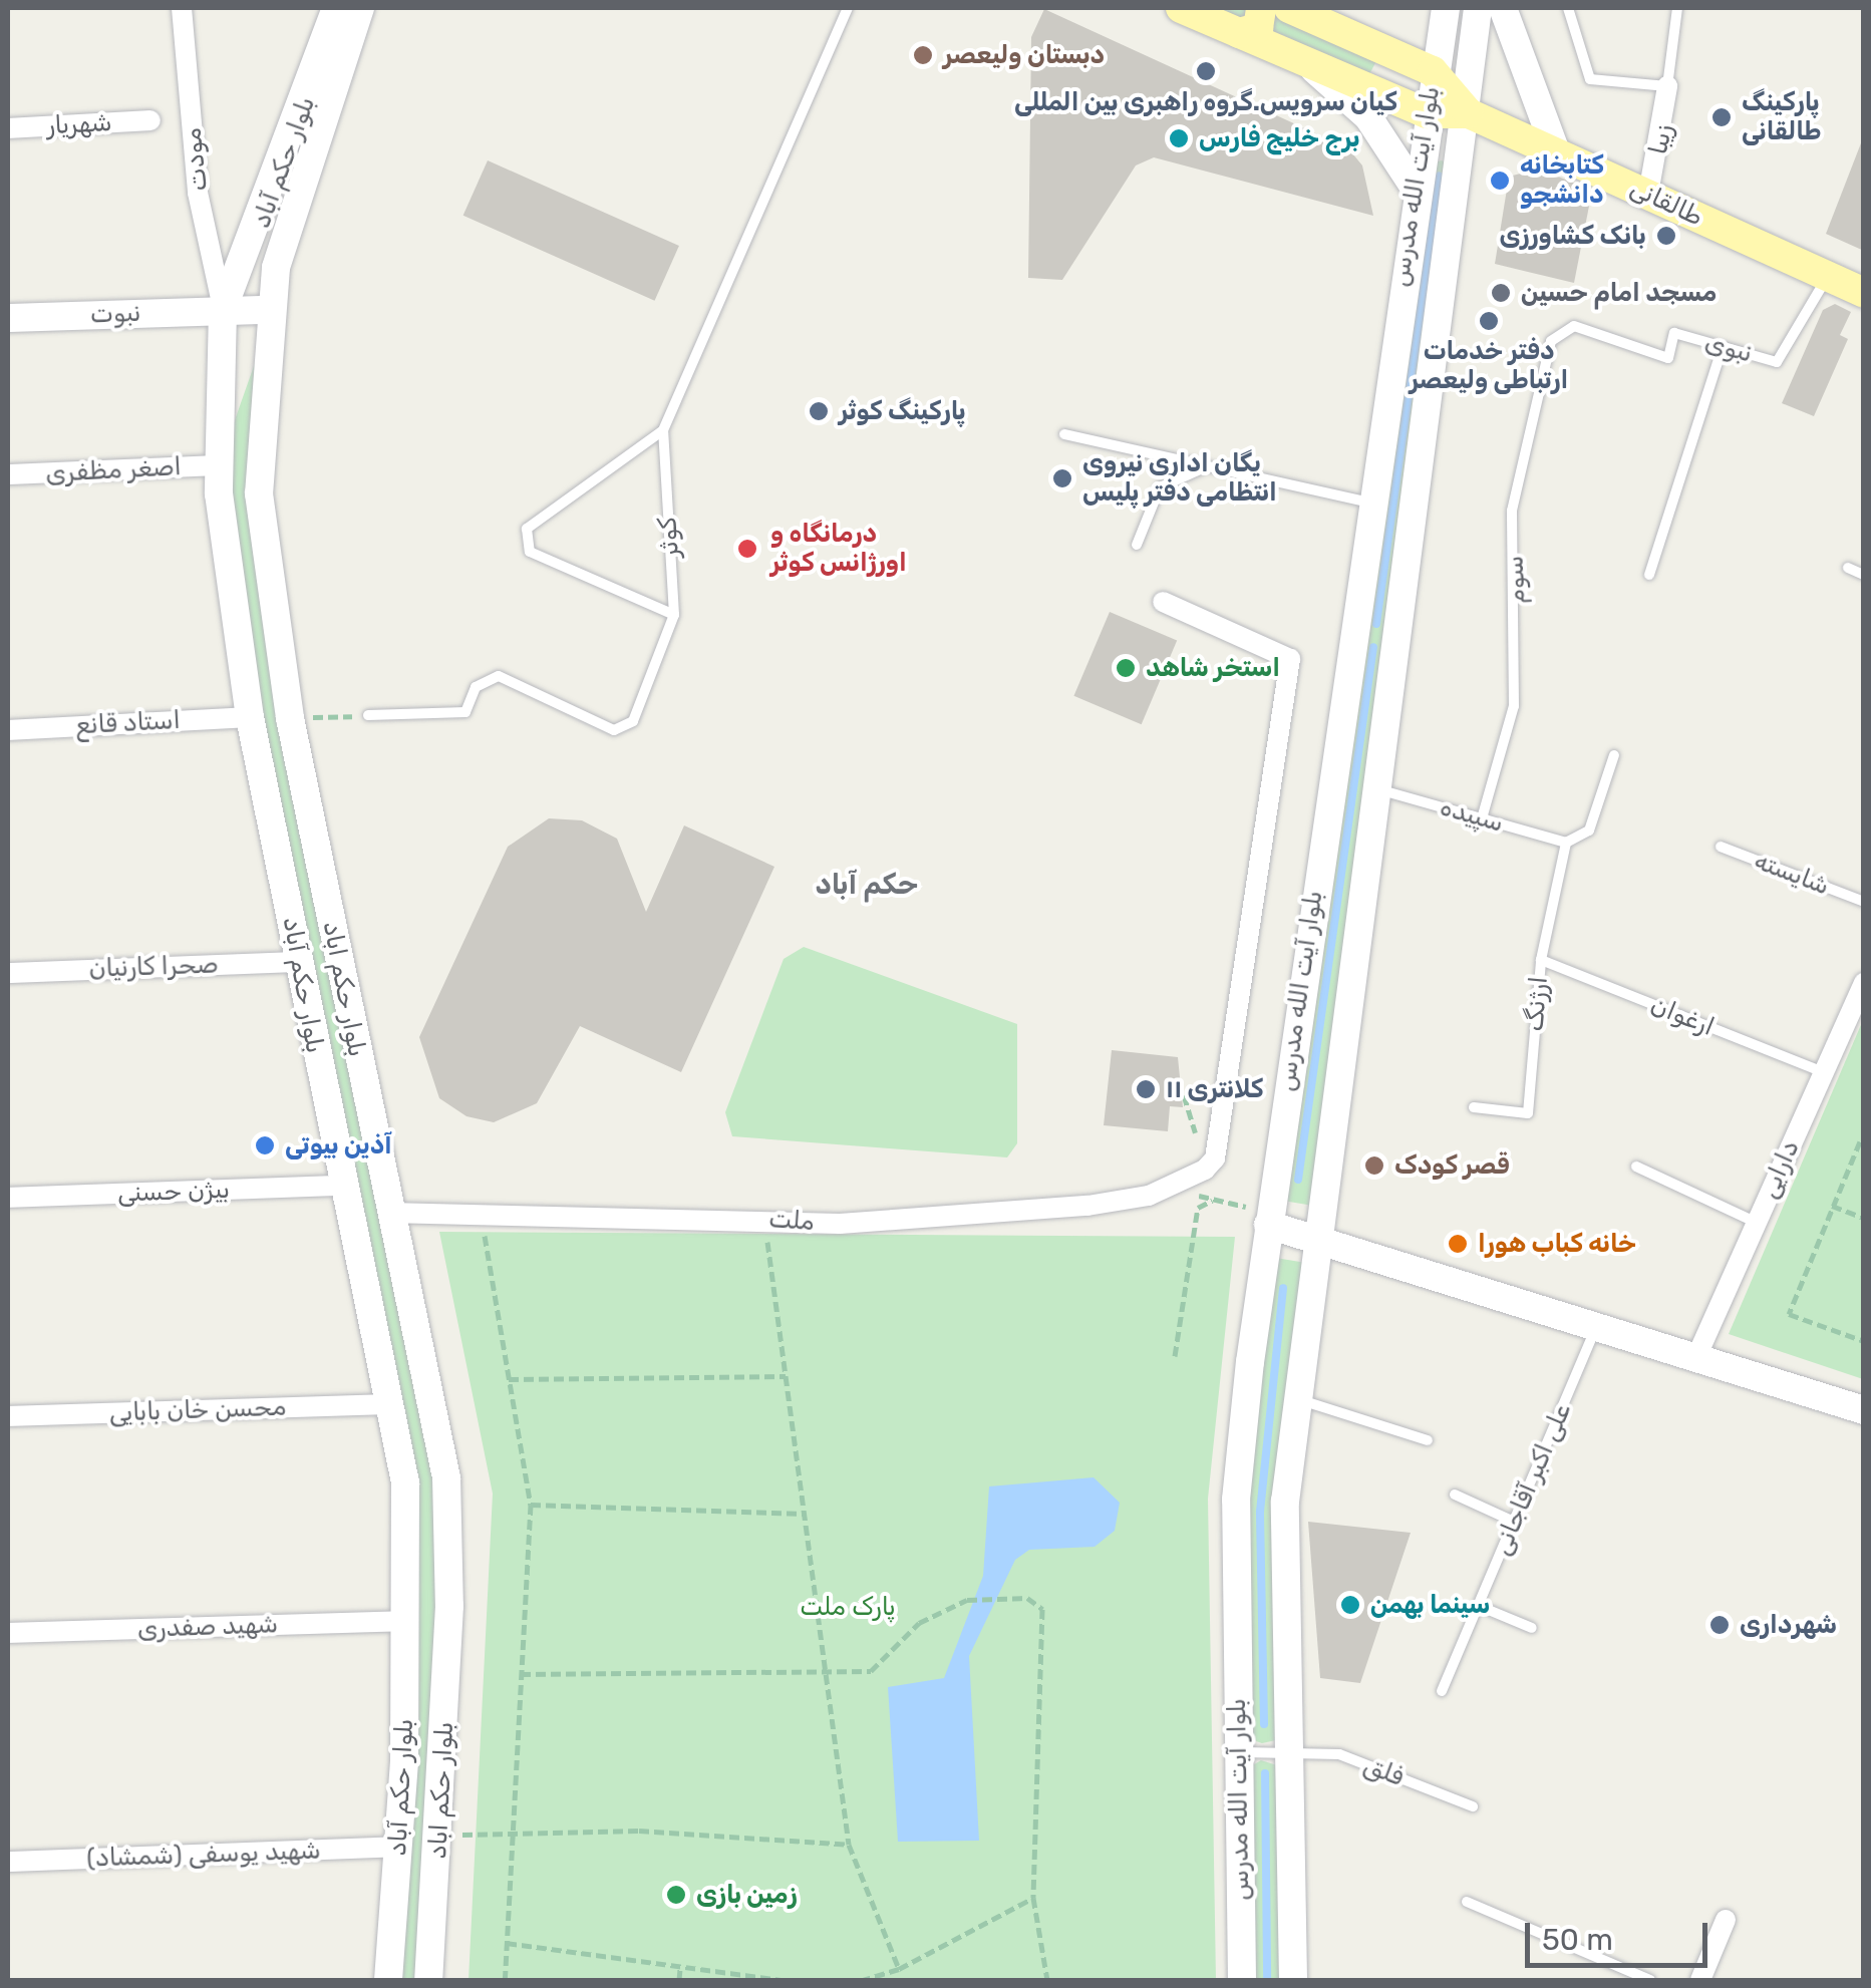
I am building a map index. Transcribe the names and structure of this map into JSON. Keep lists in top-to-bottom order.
{
  "streets": {
    "main road": [
      "بلوار حکم آباد",
      "بلوار آیت الله مدرس",
      "طالقانی",
      "نبوت",
      "بلوار حکم اباد"
    ],
    "street": [
      "شهریار",
      "زیبا",
      "مودت",
      "اصغر مظفری",
      "استاد قانع",
      "صحرا کارنیان",
      "دارایی",
      "بیژن حسنی",
      "ملت",
      "محسن خان بابایی",
      "شهید صفدری",
      "شهید یوسفی (شمشاد)"
    ],
    "lane": [
      "نبوی",
      "کوثر",
      "سوم",
      "سپیده",
      "شایسته",
      "ارژنگ",
      "ارغوان",
      "علی اکبر آقاجانی",
      "فلق"
    ]
  },
  "crossings": [
    ["زیبا", "طالقانی"],
    ["مودت", "بلوار حکم آباد"],
    ["مودت", "نبوت"],
    ["بلوار حکم آباد", "نبوت"],
    ["بلوار حکم آباد", "اصغر مظفری"],
    ["بلوار حکم آباد", "استاد قانع"],
    ["بلوار حکم آباد", "صحرا کارنیان"],
    ["بلوار حکم آباد", "بیژن حسنی"],
    ["بلوار حکم آباد", "محسن خان بابایی"],
    ["بلوار حکم آباد", "شهید صفدری"],
    ["بلوار حکم آباد", "شهید یوسفی (شمشاد)"],
    ["بلوار آیت الله مدرس", "طالقانی"],
    ["بلوار آیت الله مدرس", "سپیده"],
    ["بلوار آیت الله مدرس", "فلق"],
    ["طالقانی", "نبوی"],
    ["نبوت", "بلوار حکم اباد"],
    ["نبوی", "سوم"],
    ["سوم", "سپیده"],
    ["سپیده", "ارژنگ"],
    ["بلوار حکم اباد", "ملت"],
    ["ارژنگ", "ارغوان"],
    ["ارغوان", "دارایی"]
  ],
  "districts": ["حکم آباد"],
  "parks": ["پارک ملت"],
  "places": [
    "دبستان ولیعصر",
    "کیان سرویس.گروه راهبری بین المللی",
    "پارکینگ طالقانی",
    "برج خلیج فارس",
    "کتابخانه دانشجو",
    "بانک کشاورزی",
    "مسجد امام حسین",
    "دفتر خدمات ارتباطی ولیعصر",
    "پارکینگ کوثر",
    "یگان اداری نیروی انتظامی دفتر پلیس",
    "درمانگاه و اورژانس کوثر",
    "استخر شاهد",
    "کلانتری ۱۱",
    "آذین بیوتی",
    "قصر کودک",
    "خانه کباب هورا",
    "سینما بهمن",
    "شهرداری",
    "زمین بازی"
  ],
  "scale_bar": "50 m"
}
